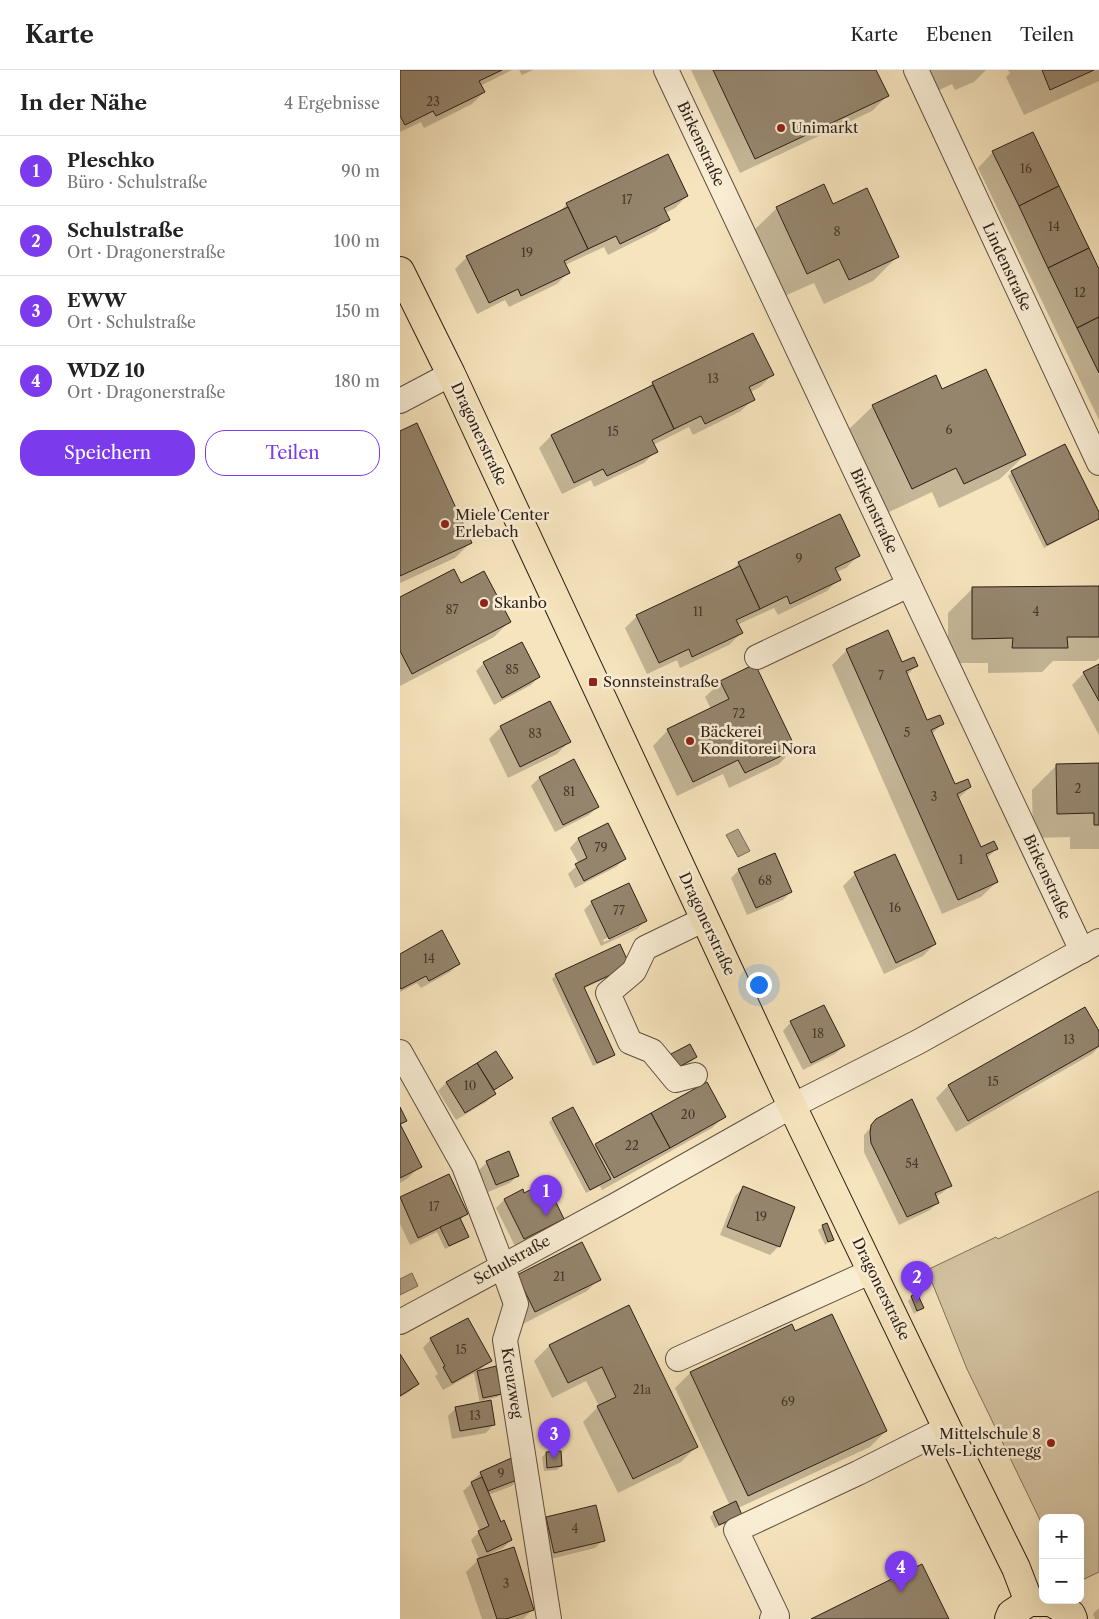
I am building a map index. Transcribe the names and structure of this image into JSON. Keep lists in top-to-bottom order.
{
  "streets": {
    "main road": ["Dragonerstraße"],
    "street": [
      "Birkenstraße",
      "Lindenstraße",
      "Schulstraße",
      "Kreuzweg"
    ]
  },
  "crossings": [
    ["Birkenstraße", "Schulstraße"],
    ["Dragonerstraße", "Schulstraße"],
    ["Schulstraße", "Kreuzweg"]
  ],
  "places": {
    "other": [
      "Unimarkt",
      "Miele Center Erlebach",
      "Skanbo",
      "Bäckerei Konditorei Nora",
      "Mittelschule 8 Wels-Lichtenegg"
    ],
    "transit": ["Sonnsteinstraße"]
  },
  "house_numbers": [
    "23",
    "16",
    "17",
    "14",
    "8",
    "19",
    "12",
    "13",
    "6",
    "15",
    "9",
    "87",
    "11",
    "4",
    "85",
    "7",
    "72",
    "5",
    "83",
    "2",
    "81",
    "3",
    "79",
    "1",
    "68",
    "16",
    "77",
    "14",
    "18",
    "13",
    "15",
    "10",
    "20",
    "22",
    "54",
    "17",
    "19",
    "21",
    "15",
    "21a",
    "69",
    "13",
    "9",
    "4",
    "3"
  ],
  "page": {
    "header": "Karte",
    "nav": ["Karte", "Ebenen", "Teilen"],
    "heading": ["In der Nähe", "4 Ergebnisse"],
    "list": [
      {
        "mark": "1",
        "name": "Pleschko",
        "note": "Büro · Schulstraße",
        "value": "90 m"
      },
      {
        "mark": "2",
        "name": "Schulstraße",
        "note": "Ort · Dragonerstraße",
        "value": "100 m"
      },
      {
        "mark": "3",
        "name": "EWW",
        "note": "Ort · Schulstraße",
        "value": "150 m"
      },
      {
        "mark": "4",
        "name": "WDZ 10",
        "note": "Ort · Dragonerstraße",
        "value": "180 m"
      }
    ],
    "buttons": ["Speichern", "Teilen"],
    "pins": [
      "1",
      "2",
      "3",
      "4"
    ],
    "map_buttons": ["+", "−"]
  }
}
